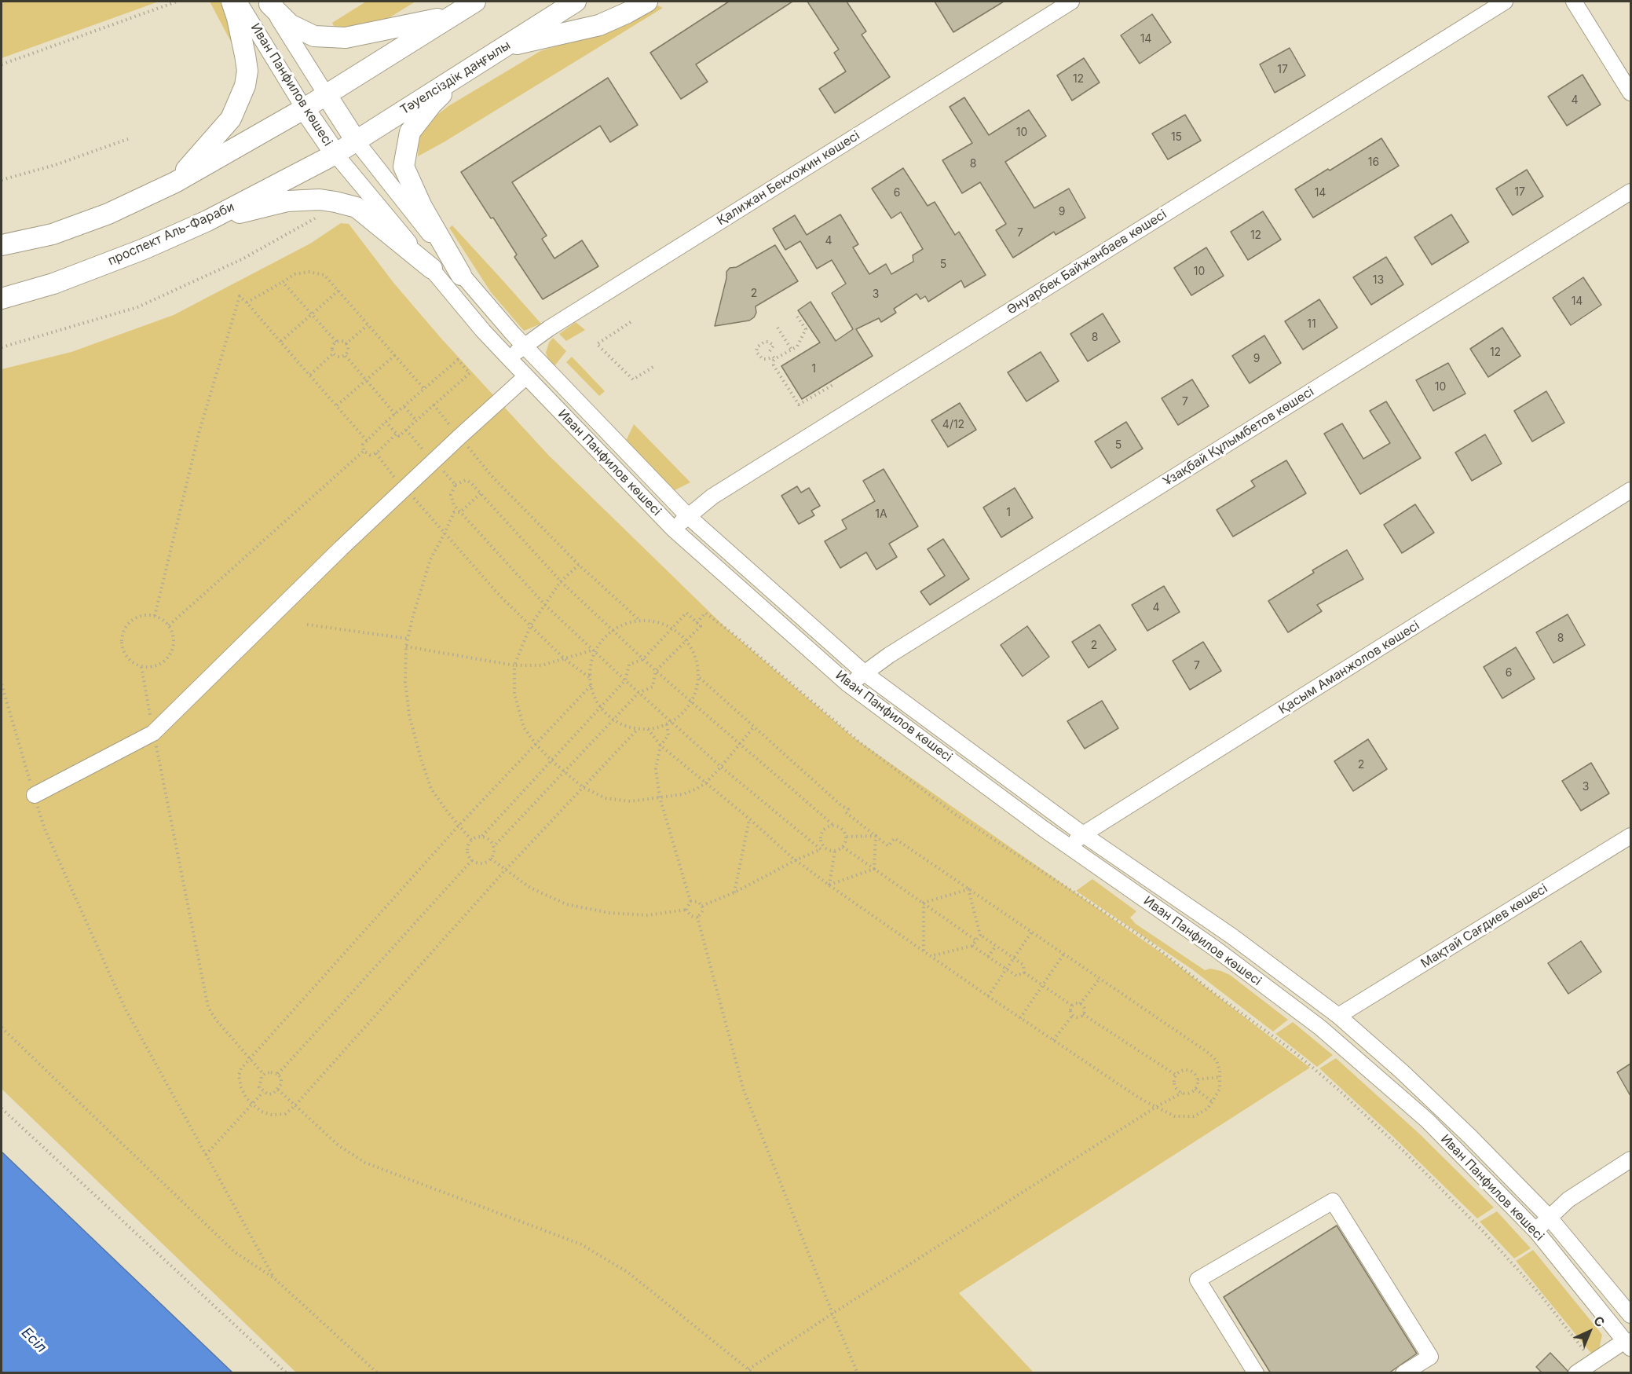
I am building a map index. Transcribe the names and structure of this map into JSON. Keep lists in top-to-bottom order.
{
  "streets": {
    "main road": ["Тәуелсіздік даңғылы", "Иван Панфилов көшесі", "проспект Аль-Фараби"],
    "street": [
      "Қалижан Бекхожин көшесі",
      "Әнуарбек Байжанбаев көшесі",
      "Ұзақбай Құлымбетов көшесі",
      "Қасым Аманжолов көшесі",
      "Мақтай Сағдиев көшесі"
    ]
  },
  "crossings": [
    ["Тәуелсіздік даңғылы", "Иван Панфилов көшесі"],
    ["Тәуелсіздік даңғылы", "проспект Аль-Фараби"],
    ["Иван Панфилов көшесі", "Қалижан Бекхожин көшесі"],
    ["Иван Панфилов көшесі", "проспект Аль-Фараби"],
    ["Иван Панфилов көшесі", "Әнуарбек Байжанбаев көшесі"],
    ["Иван Панфилов көшесі", "Ұзақбай Құлымбетов көшесі"],
    ["Иван Панфилов көшесі", "Қасым Аманжолов көшесі"],
    ["Иван Панфилов көшесі", "Мақтай Сағдиев көшесі"]
  ],
  "water": ["Есіл"],
  "house_numbers": [
    "14",
    "17",
    "12",
    "4",
    "10",
    "15",
    "16",
    "8",
    "17",
    "6",
    "14",
    "9",
    "7",
    "12",
    "4",
    "5",
    "10",
    "13",
    "2",
    "3",
    "14",
    "11",
    "8",
    "12",
    "9",
    "1",
    "10",
    "7",
    "4/12",
    "5",
    "1",
    "1А",
    "4",
    "8",
    "2",
    "7",
    "6",
    "2",
    "3"
  ],
  "north": "top right"
}
